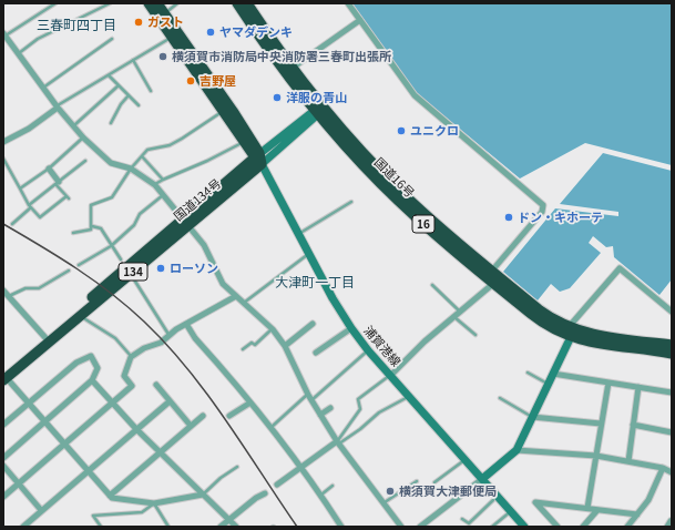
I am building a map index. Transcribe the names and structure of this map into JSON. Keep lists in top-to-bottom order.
{
  "streets": {
    "highway": [
      "国道16号",
      "国道134号",
      "16",
      "134"
    ],
    "main road": ["浦賀港線"]
  },
  "crossings": [
    ["国道134号", "浦賀港線"]
  ],
  "districts": ["三春町四丁目", "大津町一丁目"],
  "places": [
    "ガスト",
    "ヤマダデンキ",
    "横須賀市消防局中央消防署三春町出張所",
    "吉野屋",
    "洋服の青山",
    "ユニクロ",
    "ドン・キホーテ",
    "ローソン",
    "横須賀大津郵便局"
  ]
}
